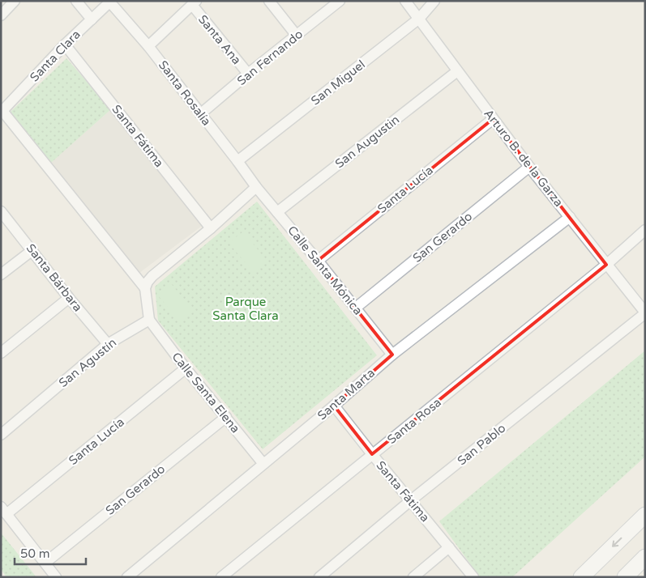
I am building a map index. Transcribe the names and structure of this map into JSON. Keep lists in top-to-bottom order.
{
  "streets": {
    "street": [
      "Santa Ana",
      "Santa Clara",
      "San Fernando",
      "San Miguel",
      "Santa Rosalía",
      "Santa Fátima",
      "San Augustin",
      "Arturo B. de la Garza",
      "Santa Lucía",
      "San Gerardo",
      "Calle Santa Mónica",
      "Santa Bárbara",
      "San Agustín",
      "Calle Santa Elena",
      "Santa Marta",
      "Santa Rosa",
      "San Pablo"
    ]
  },
  "crossings": [
    ["Santa Ana", "San Fernando"],
    ["Santa Clara", "Santa Rosalía"],
    ["Santa Clara", "Santa Fátima"],
    ["San Fernando", "Santa Rosalía"],
    ["San Miguel", "Santa Rosalía"],
    ["San Miguel", "Arturo B. de la Garza"],
    ["Santa Rosalía", "Calle Santa Mónica"],
    ["Santa Fátima", "Santa Marta"],
    ["Santa Fátima", "Santa Rosa"],
    ["Santa Fátima", "San Pablo"],
    ["San Augustin", "Arturo B. de la Garza"],
    ["San Augustin", "Calle Santa Mónica"],
    ["Arturo B. de la Garza", "Santa Lucía"],
    ["Arturo B. de la Garza", "San Gerardo"],
    ["Arturo B. de la Garza", "Santa Marta"],
    ["Arturo B. de la Garza", "Santa Rosa"],
    ["Arturo B. de la Garza", "San Pablo"],
    ["Santa Lucía", "Calle Santa Mónica"],
    ["Santa Lucía", "Calle Santa Elena"],
    ["San Gerardo", "Calle Santa Mónica"],
    ["San Gerardo", "Calle Santa Elena"],
    ["Calle Santa Mónica", "Santa Marta"],
    ["Santa Bárbara", "San Agustín"],
    ["San Agustín", "Calle Santa Elena"],
    ["Calle Santa Elena", "Santa Marta"]
  ],
  "parks": ["Parque Santa Clara"],
  "scale_bar": "50 m"
}
